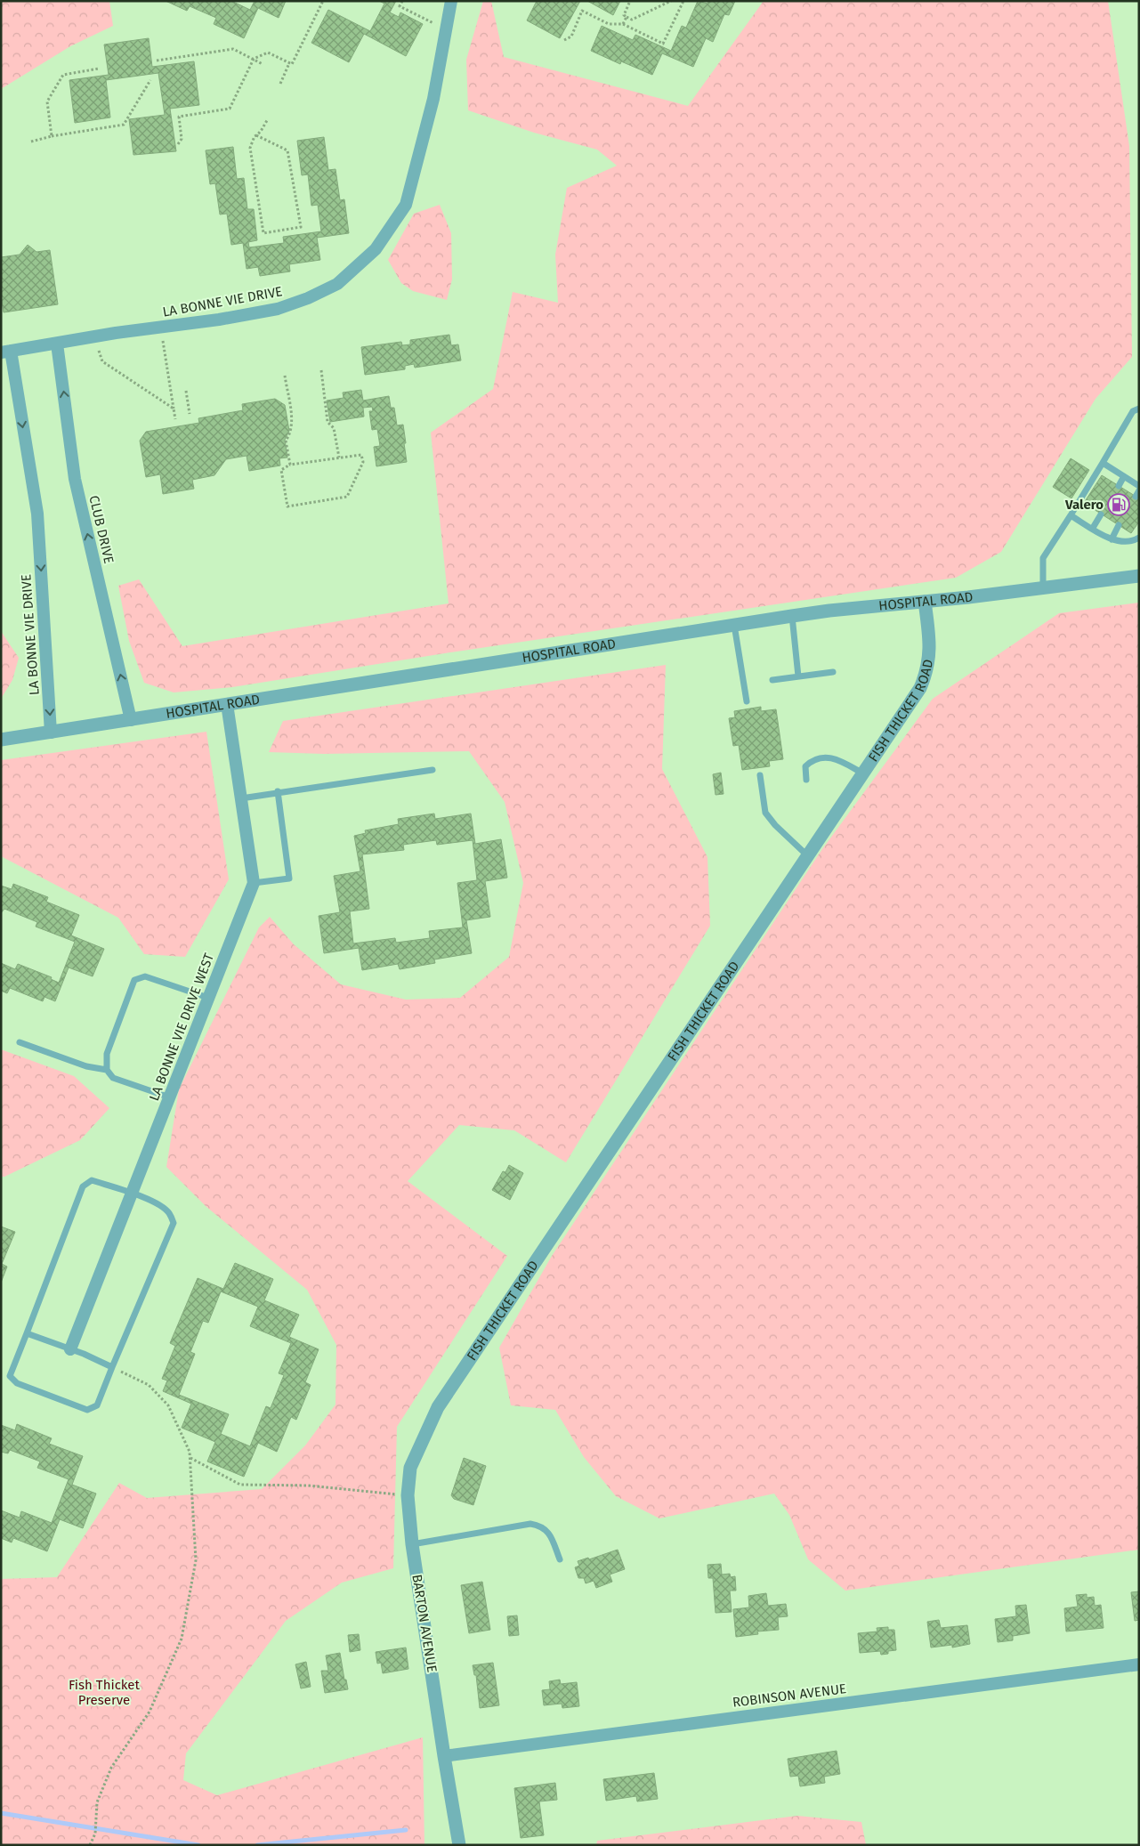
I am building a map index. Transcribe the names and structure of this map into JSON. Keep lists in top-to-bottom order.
{
  "streets": {
    "street": [
      "LA BONNE VIE DRIVE",
      "CLUB DRIVE",
      "HOSPITAL ROAD",
      "FISH THICKET ROAD",
      "LA BONNE VIE DRIVE WEST",
      "BARTON AVENUE",
      "ROBINSON AVENUE"
    ]
  },
  "crossings": [
    ["LA BONNE VIE DRIVE", "CLUB DRIVE"],
    ["LA BONNE VIE DRIVE", "HOSPITAL ROAD"],
    ["CLUB DRIVE", "HOSPITAL ROAD"],
    ["HOSPITAL ROAD", "FISH THICKET ROAD"],
    ["HOSPITAL ROAD", "LA BONNE VIE DRIVE WEST"],
    ["FISH THICKET ROAD", "BARTON AVENUE"],
    ["BARTON AVENUE", "ROBINSON AVENUE"]
  ],
  "one_way": ["LA BONNE VIE DRIVE", "CLUB DRIVE"],
  "parks": ["Fish Thicket Preserve"],
  "places": {
    "fuel station": ["Valero"]
  }
}
